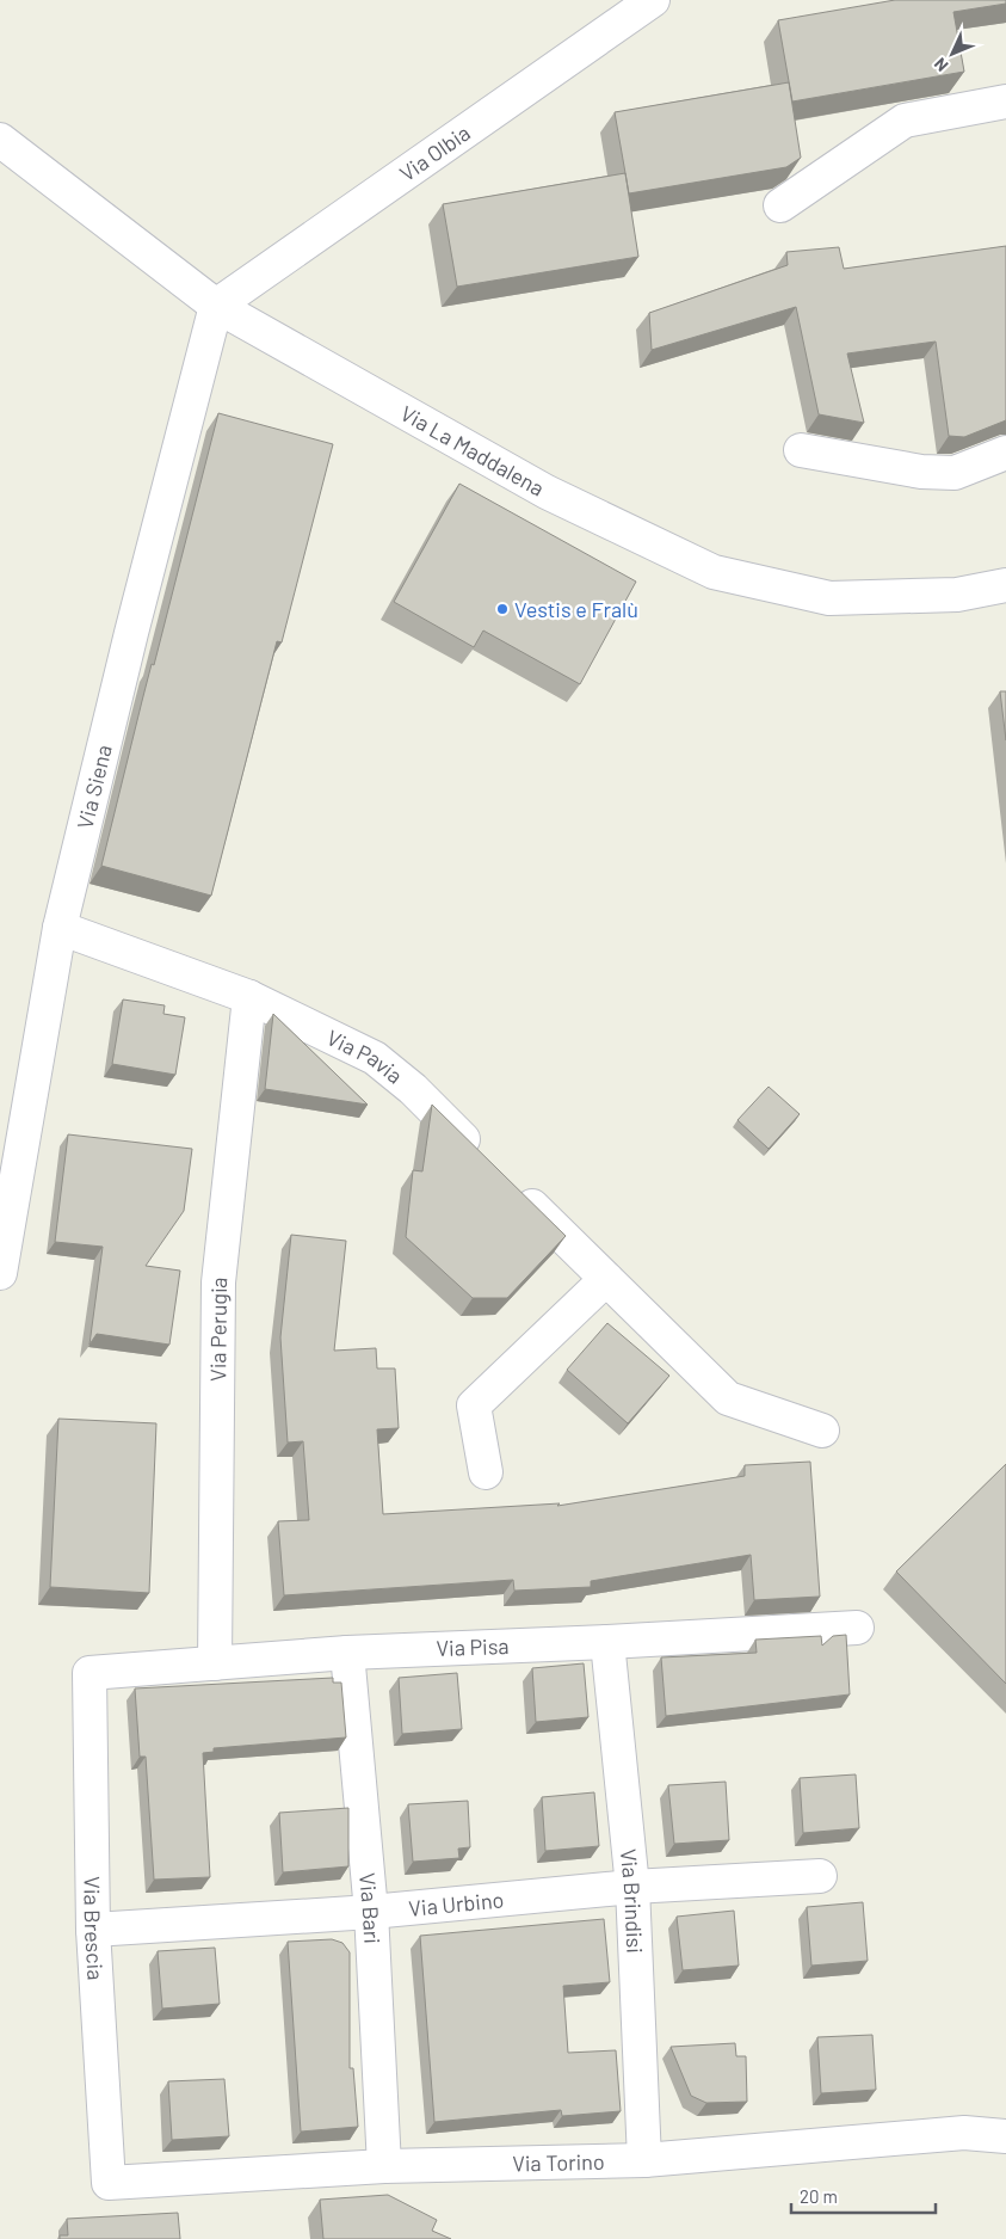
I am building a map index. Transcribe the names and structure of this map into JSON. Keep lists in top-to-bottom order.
{
  "streets": {
    "street": [
      "Via Olbia",
      "Via La Maddalena",
      "Via Siena",
      "Via Pavia",
      "Via Perugia",
      "Via Pisa",
      "Via Brindisi",
      "Via Urbino",
      "Via Bari",
      "Via Brescia",
      "Via Torino"
    ]
  },
  "crossings": [
    ["Via Olbia", "Via La Maddalena"],
    ["Via Olbia", "Via Siena"],
    ["Via La Maddalena", "Via Siena"],
    ["Via Siena", "Via Pavia"],
    ["Via Pavia", "Via Perugia"],
    ["Via Perugia", "Via Pisa"],
    ["Via Pisa", "Via Brindisi"],
    ["Via Pisa", "Via Bari"],
    ["Via Pisa", "Via Brescia"],
    ["Via Brindisi", "Via Urbino"],
    ["Via Brindisi", "Via Torino"],
    ["Via Urbino", "Via Bari"],
    ["Via Urbino", "Via Brescia"],
    ["Via Bari", "Via Torino"],
    ["Via Brescia", "Via Torino"]
  ],
  "places": ["Vestis e Fralù"],
  "scale_bar": "20 m",
  "north": "bottom left"
}
